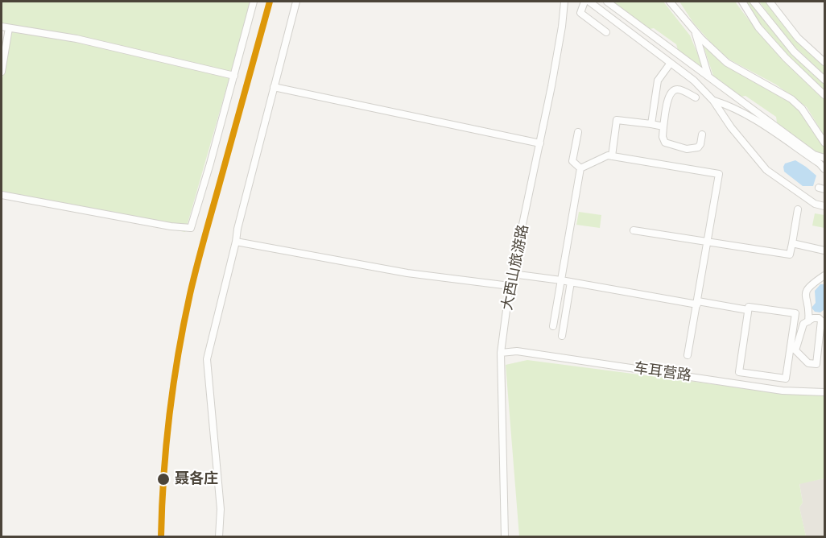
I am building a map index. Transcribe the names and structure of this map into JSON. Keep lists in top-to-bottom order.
{
  "streets": {
    "street": ["大西山旅游路", "车耳营路"]
  },
  "crossings": [
    ["大西山旅游路", "车耳营路"]
  ],
  "places": ["聂各庄"]
}
